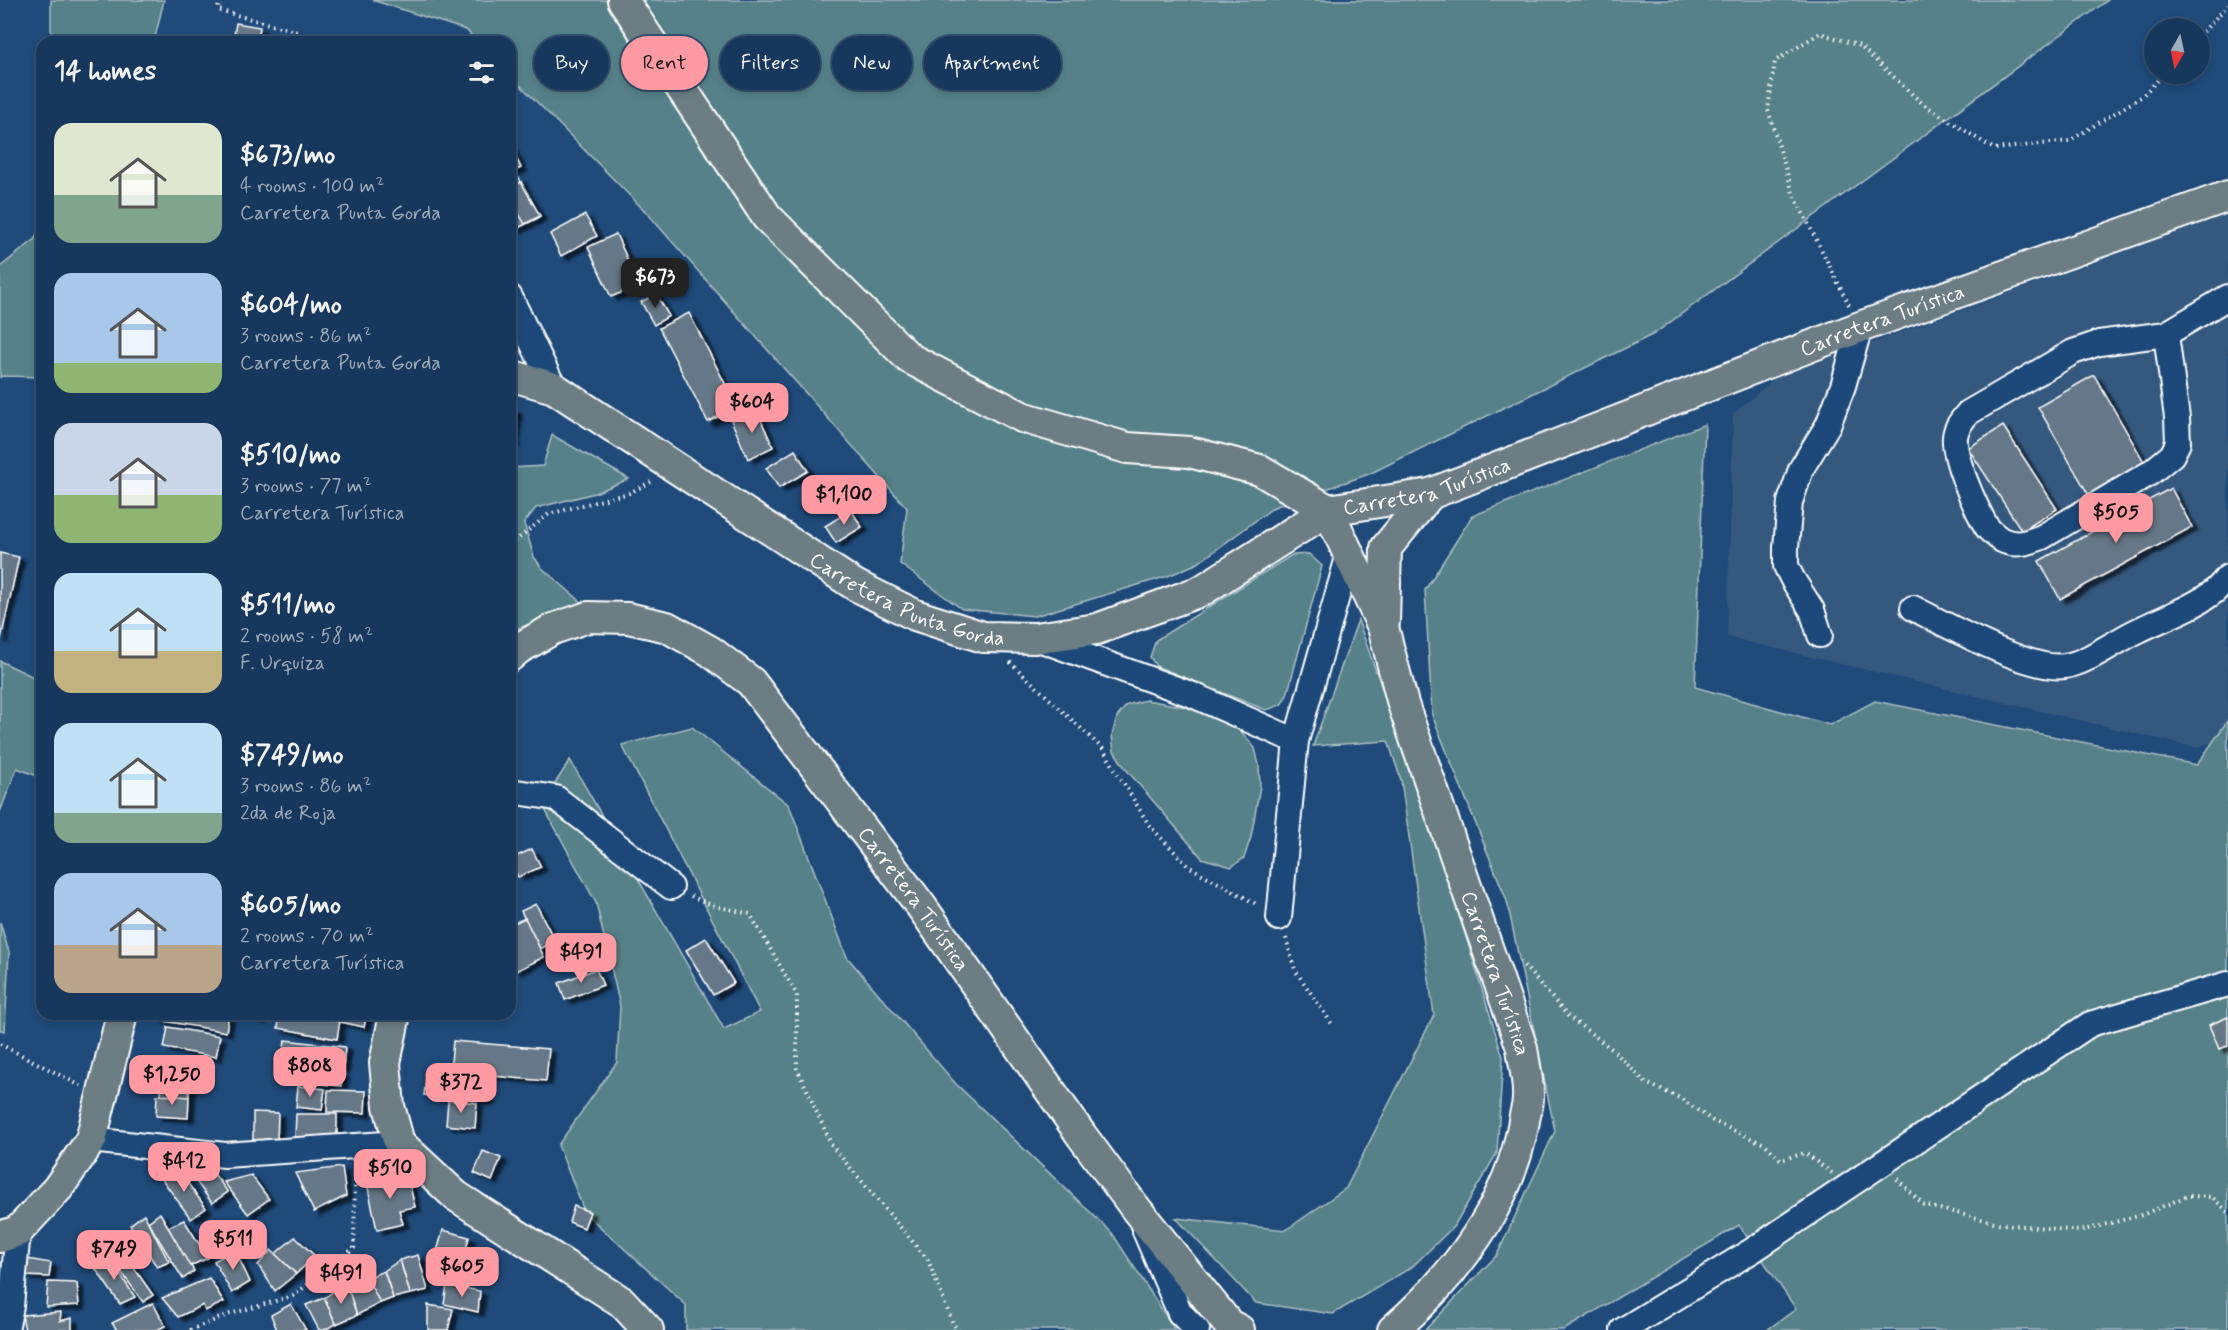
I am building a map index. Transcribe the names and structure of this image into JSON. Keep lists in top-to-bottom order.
{
  "streets": {
    "main road": ["Carretera Turística", "Carretera Punta Gorda"]
  },
  "crossings": [
    ["Carretera Turística", "Carretera Punta Gorda"]
  ],
  "north": "bottom",
  "page": {
    "chip": [
      "Buy",
      "Rent",
      "Filters",
      "New",
      "Apartment"
    ],
    "heading": "14 homes",
    "list": [
      {
        "name": "$673/mo",
        "note": "4 rooms · 100 m² · Carretera Punta Gorda"
      },
      {
        "name": "$604/mo",
        "note": "3 rooms · 86 m² · Carretera Punta Gorda"
      },
      {
        "name": "$510/mo",
        "note": "3 rooms · 77 m² · Carretera Turística"
      },
      {
        "name": "$511/mo",
        "note": "2 rooms · 58 m² · F. Urquiza"
      },
      {
        "name": "$749/mo",
        "note": "3 rooms · 86 m² · 2da de Roja"
      },
      {
        "name": "$605/mo",
        "note": "2 rooms · 70 m² · Carretera Turística"
      }
    ],
    "price": [
      "$673",
      "$604",
      "$1,100",
      "$505",
      "$491",
      "$808",
      "$1,250",
      "$372",
      "$412",
      "$510",
      "$511",
      "$749",
      "$605",
      "$491"
    ]
  }
}
